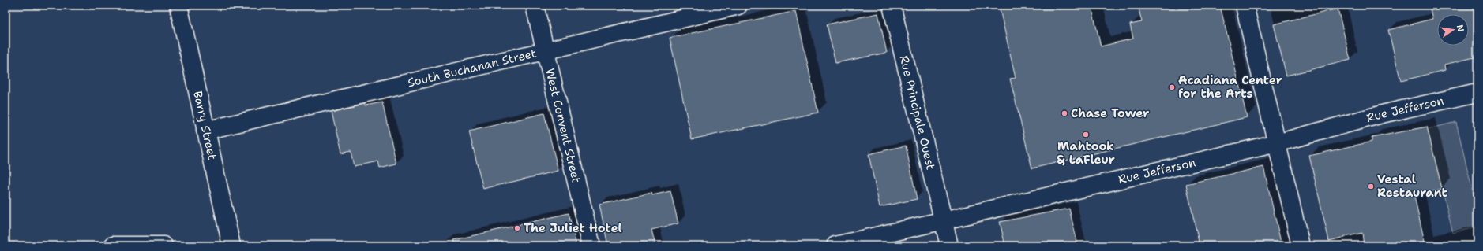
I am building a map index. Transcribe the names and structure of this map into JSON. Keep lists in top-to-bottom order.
{
  "streets": {
    "street": [
      "South Buchanan Street",
      "Rue Jefferson",
      "Rue Principale Ouest",
      "West Convent Street",
      "Barry Street"
    ]
  },
  "crossings": [
    ["South Buchanan Street", "West Convent Street"],
    ["South Buchanan Street", "Barry Street"],
    ["Rue Jefferson", "Rue Principale Ouest"]
  ],
  "places": [
    "Acadiana Center for the Arts",
    "Chase Tower",
    "Mahtook & LaFleur",
    "Vestal Restaurant",
    "The Juliet Hotel"
  ],
  "north": "right"
}
